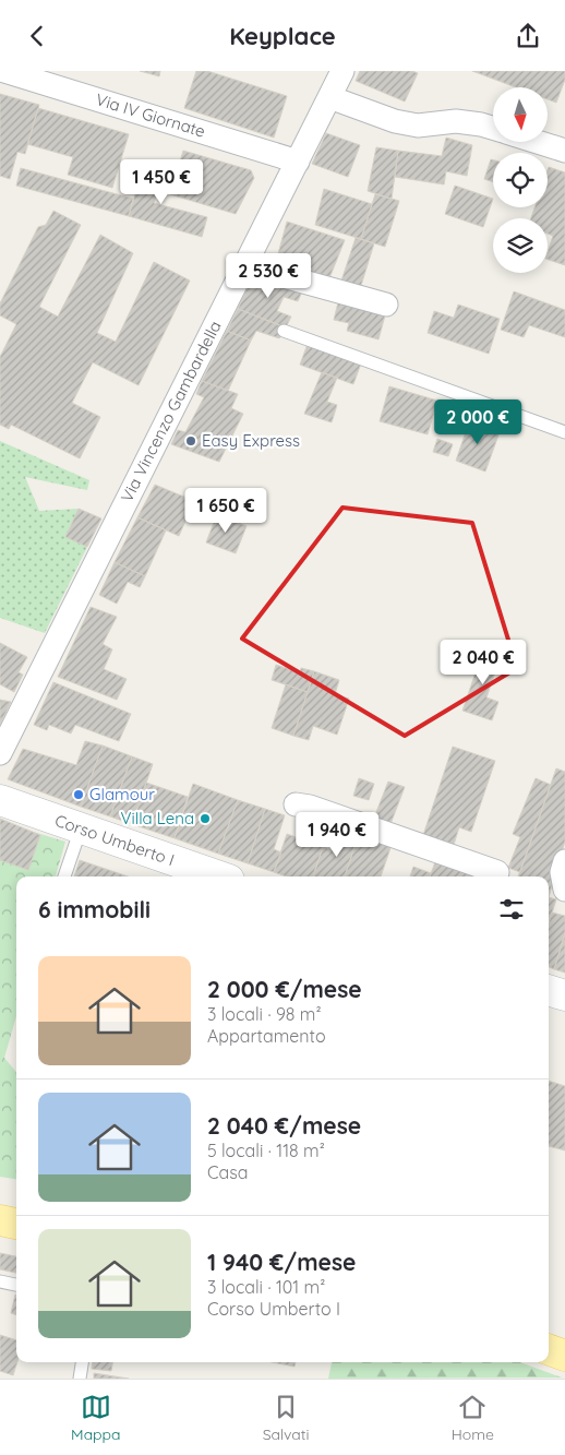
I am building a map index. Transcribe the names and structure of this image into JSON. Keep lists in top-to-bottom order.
{
  "streets": {
    "street": ["Via IV Giornate", "Via Vincenzo Gambardella", "Corso Umberto I"]
  },
  "crossings": [
    ["Via IV Giornate", "Via Vincenzo Gambardella"]
  ],
  "places": ["Easy Express", "Glamour", "Villa Lena"],
  "north": "bottom",
  "page": {
    "header": "Keyplace",
    "price": [
      "1 450 €",
      "2 530 €",
      "2 000 €",
      "1 650 €",
      "2 040 €",
      "1 940 €"
    ],
    "heading": "6 immobili",
    "list": [
      {
        "name": "2 000 €/mese",
        "note": "3 locali · 98 m² · Appartamento"
      },
      {
        "name": "2 040 €/mese",
        "note": "5 locali · 118 m² · Casa"
      },
      {
        "name": "1 940 €/mese",
        "note": "3 locali · 101 m² · Corso Umberto I"
      }
    ],
    "tabs": ["Mappa", "Salvati", "Home"]
  }
}
